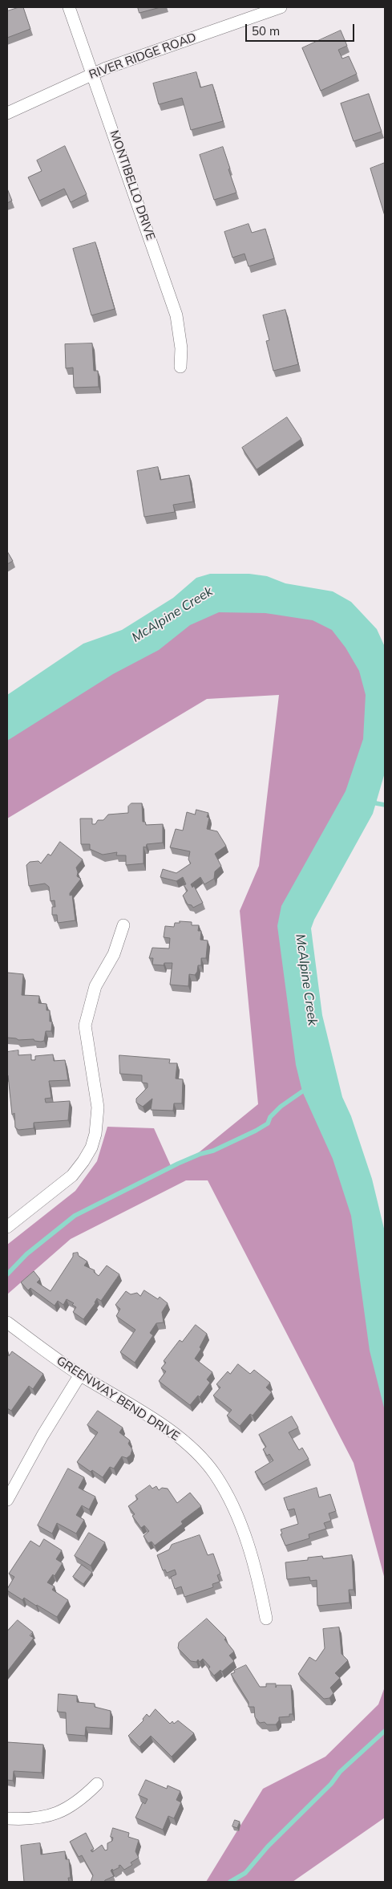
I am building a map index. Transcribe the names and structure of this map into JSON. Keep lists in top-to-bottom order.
{
  "streets": {
    "street": ["RIVER RIDGE ROAD", "MONTIBELLO DRIVE", "GREENWAY BEND DRIVE"]
  },
  "crossings": [
    ["RIVER RIDGE ROAD", "MONTIBELLO DRIVE"]
  ],
  "water": ["McAlpine Creek"],
  "scale_bar": "50 m"
}
